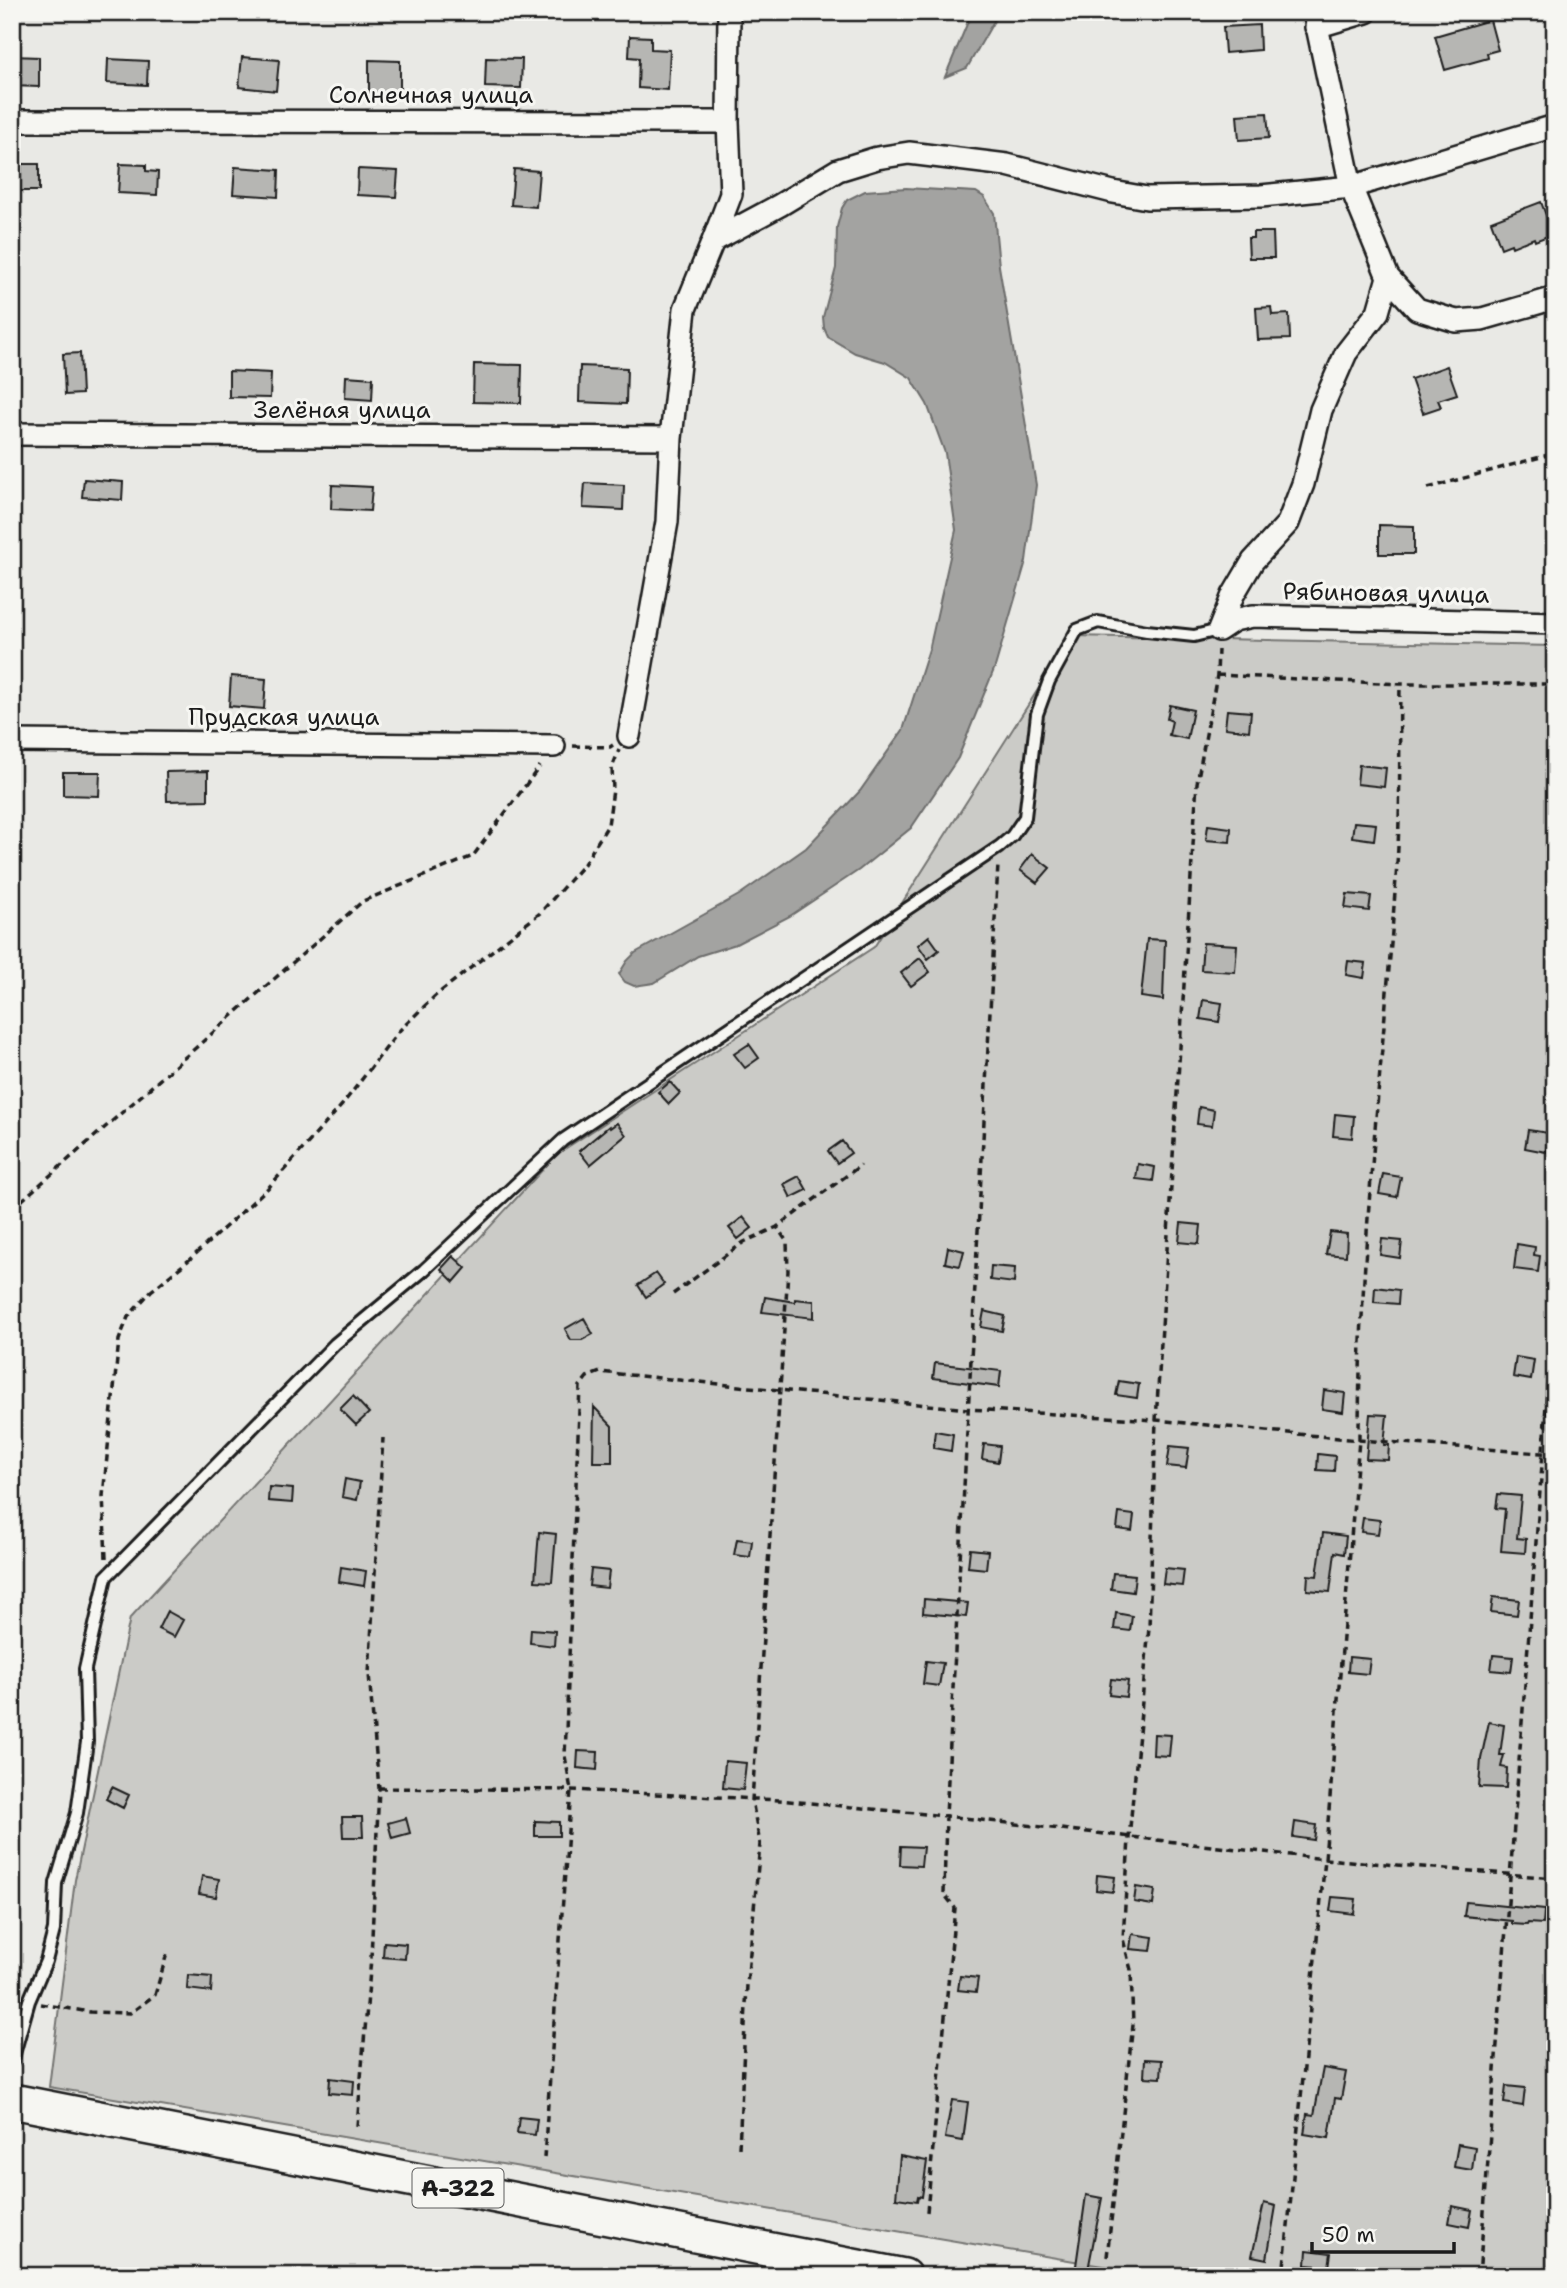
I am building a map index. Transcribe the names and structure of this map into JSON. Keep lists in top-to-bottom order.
{
  "streets": {
    "highway": ["А-322"],
    "street": [
      "Солнечная улица",
      "Зелёная улица",
      "Рябиновая улица",
      "Прудская улица"
    ]
  },
  "scale_bar": "50 m"
}
